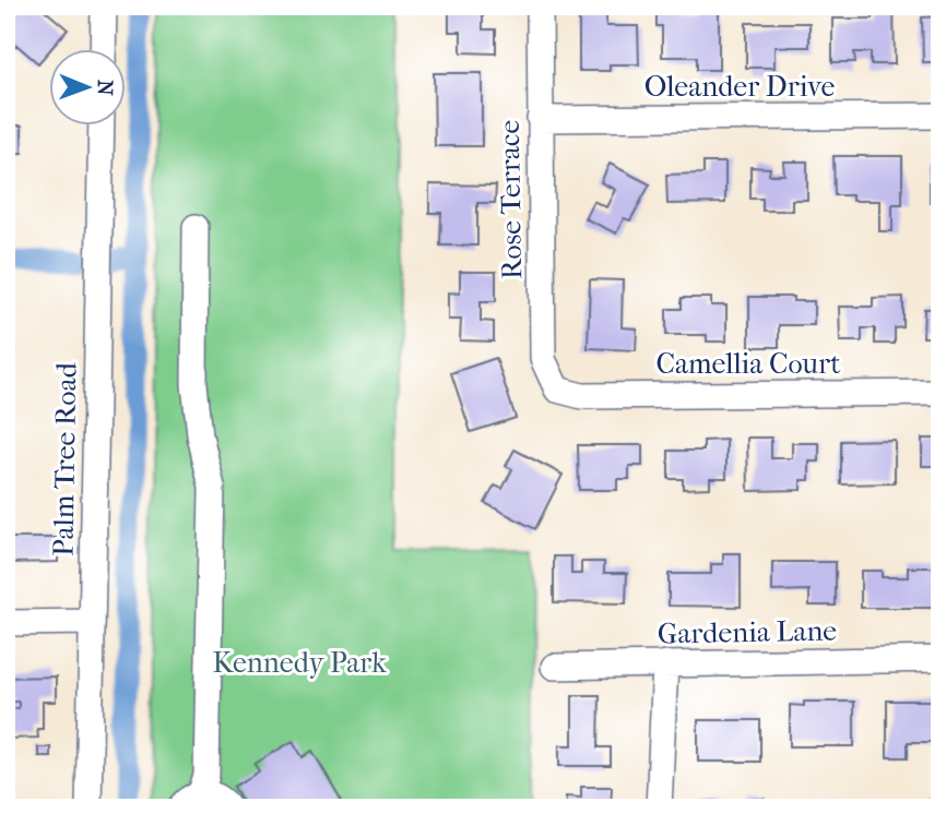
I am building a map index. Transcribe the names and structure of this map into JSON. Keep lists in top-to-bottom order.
{
  "streets": {
    "street": [
      "Oleander Drive",
      "Rose Terrace",
      "Camellia Court",
      "Palm Tree Road",
      "Gardenia Lane"
    ]
  },
  "crossings": [
    ["Oleander Drive", "Rose Terrace"],
    ["Rose Terrace", "Camellia Court"]
  ],
  "parks": ["Kennedy Park"],
  "north": "right"
}
